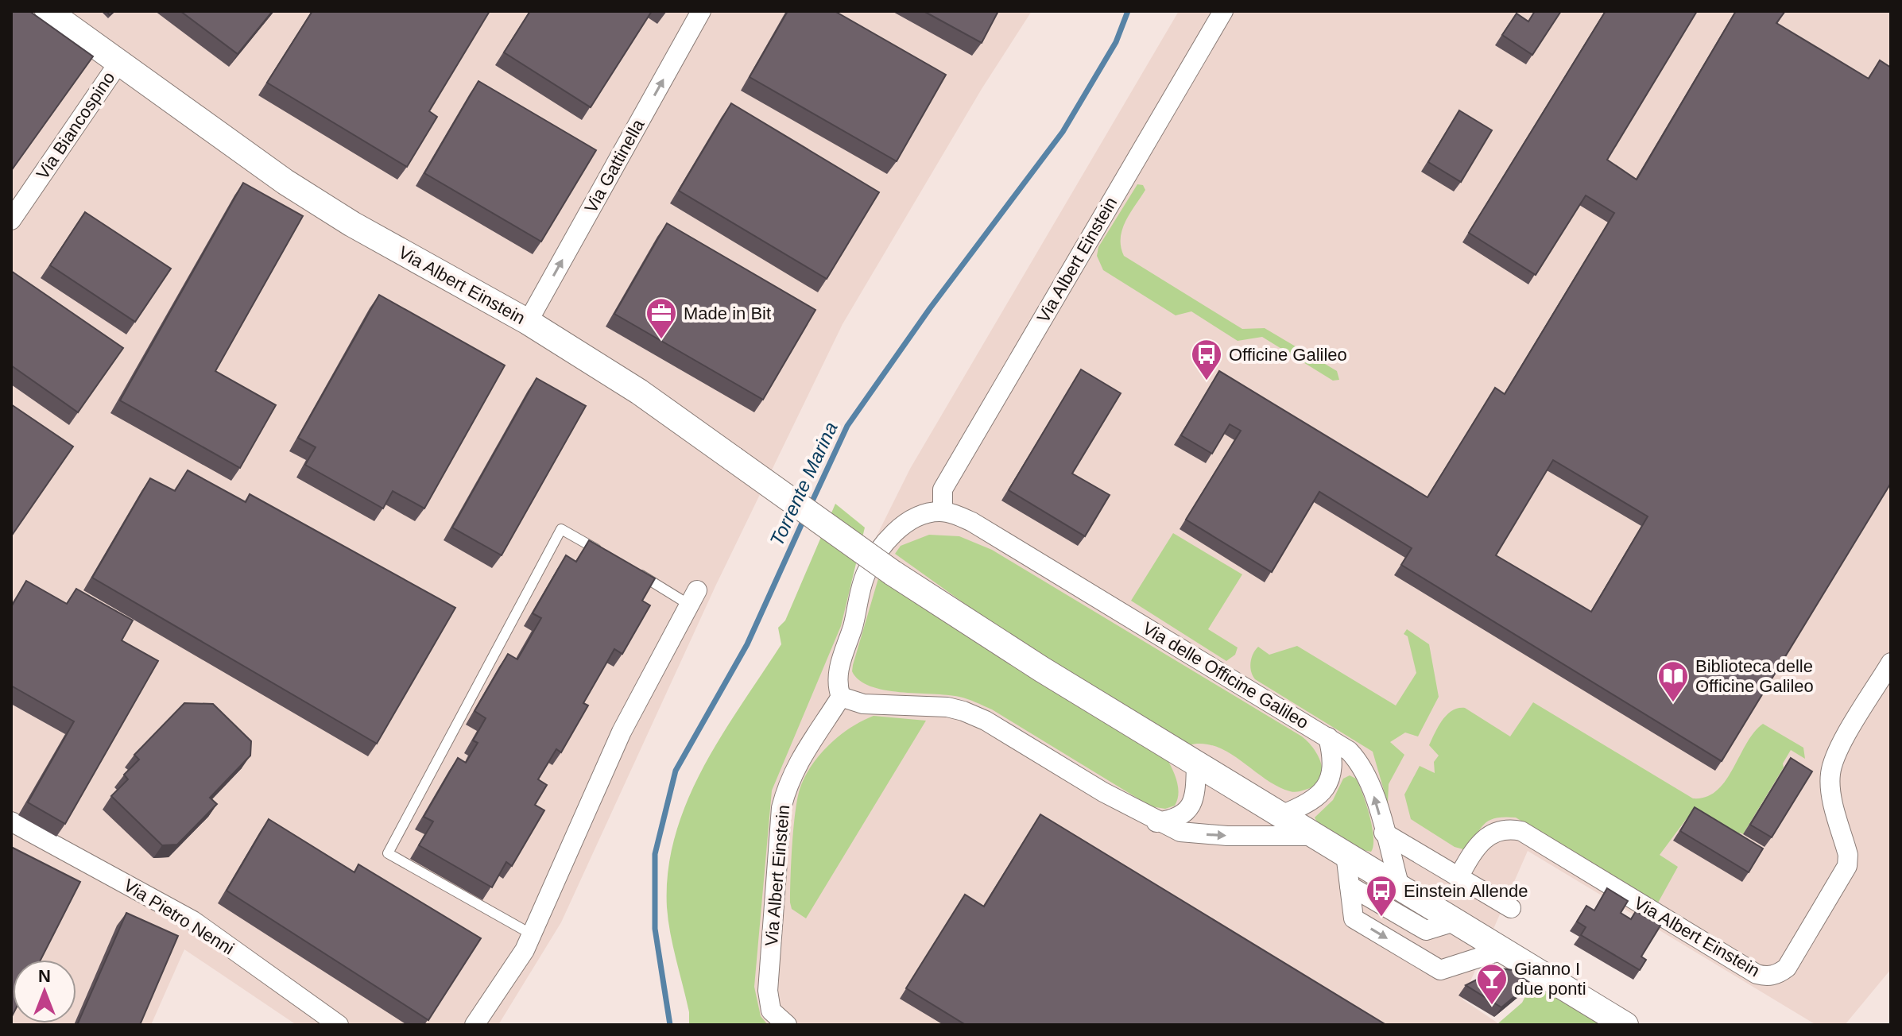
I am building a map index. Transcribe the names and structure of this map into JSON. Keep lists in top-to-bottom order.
{
  "streets": {
    "street": [
      "Via Biancospino",
      "Via Gattinella",
      "Via Albert Einstein",
      "Via delle Officine Galileo",
      "Via Pietro Nenni"
    ]
  },
  "crossings": [
    ["Via Biancospino", "Via Albert Einstein"],
    ["Via Gattinella", "Via Albert Einstein"],
    ["Via Albert Einstein", "Via delle Officine Galileo"]
  ],
  "one_way": ["Via Gattinella"],
  "water": ["Torrente Marina"],
  "places": {
    "office": ["Made in Bit"],
    "bus stop": ["Officine Galileo", "Einstein Allende"],
    "library": ["Biblioteca delle Officine Galileo"],
    "bar": ["Gianno I due ponti"]
  },
  "north": "top"
}
